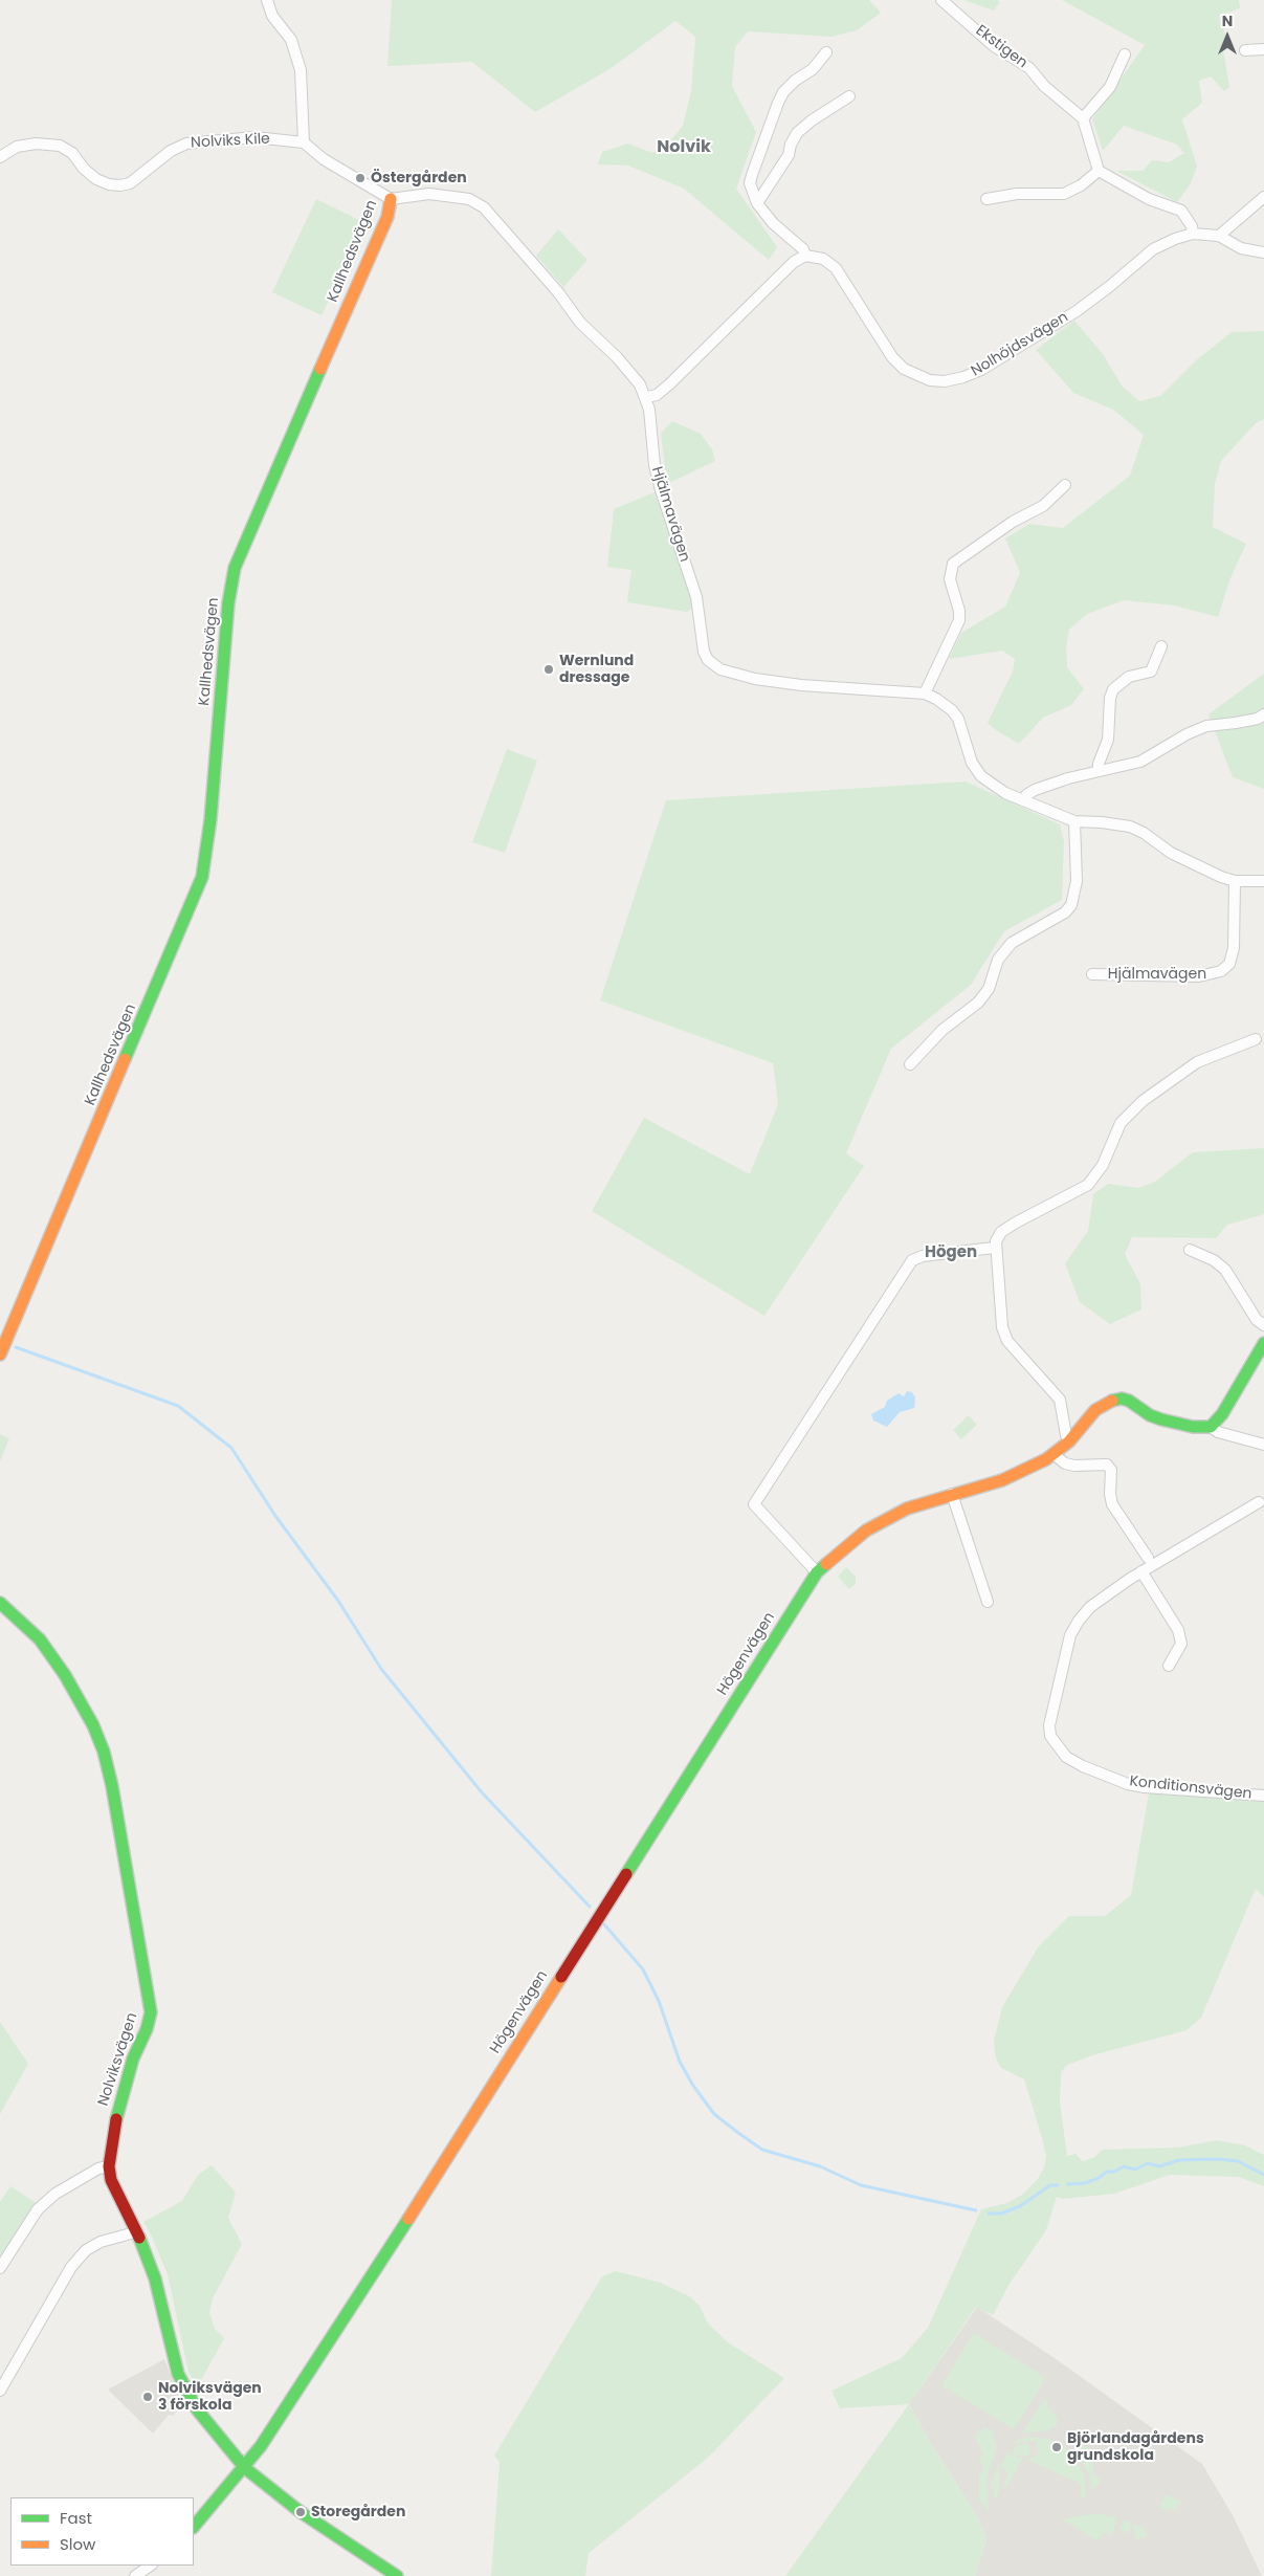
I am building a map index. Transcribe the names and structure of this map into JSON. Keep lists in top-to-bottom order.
{
  "streets": {
    "street": [
      "Ekstigen",
      "Nolviks Kile",
      "Kallhedsvägen",
      "Nolhöjdsvägen",
      "Hjälmavägen",
      "Högenvägen",
      "Konditionsvägen",
      "Nolviksvägen"
    ]
  },
  "crossings": [
    ["Nolviks Kile", "Kallhedsvägen"],
    ["Kallhedsvägen", "Hjälmavägen"],
    ["Högenvägen", "Nolviksvägen"]
  ],
  "districts": ["Nolvik", "Högen"],
  "places": [
    "Östergården",
    "Wernlund dressage",
    "Nolviksvägen 3 förskola",
    "Björlandagårdens grundskola",
    "Storegården"
  ],
  "legend": ["Fast", "Slow"],
  "north": "top"
}
